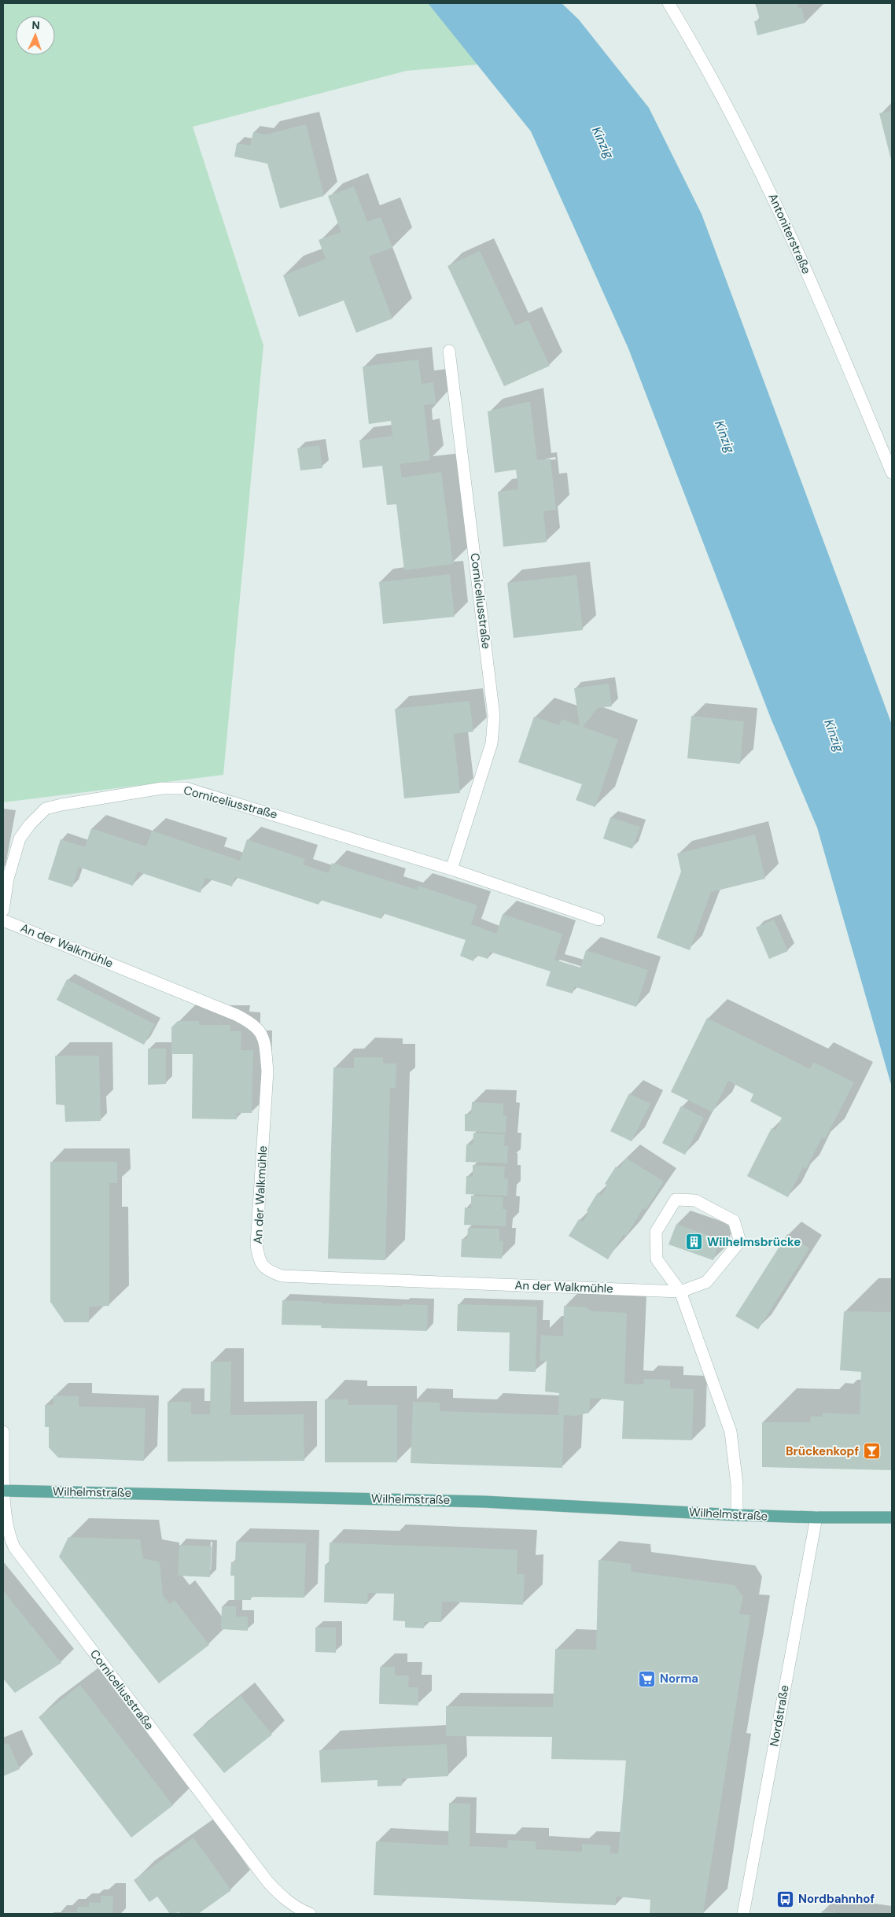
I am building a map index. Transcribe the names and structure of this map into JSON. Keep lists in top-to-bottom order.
{
  "streets": {
    "main road": ["Wilhelmstraße"],
    "street": [
      "Antoniterstraße",
      "Corniceliusstraße",
      "An der Walkmühle",
      "Nordstraße"
    ]
  },
  "crossings": [
    ["Corniceliusstraße", "Wilhelmstraße"],
    ["An der Walkmühle", "Wilhelmstraße"],
    ["Wilhelmstraße", "Nordstraße"]
  ],
  "water": ["Kinzig"],
  "places": {
    "building": ["Wilhelmsbrücke"],
    "bar": ["Brückenkopf"],
    "supermarket": ["Norma"],
    "bus stop": ["Nordbahnhof"]
  },
  "north": "top"
}
